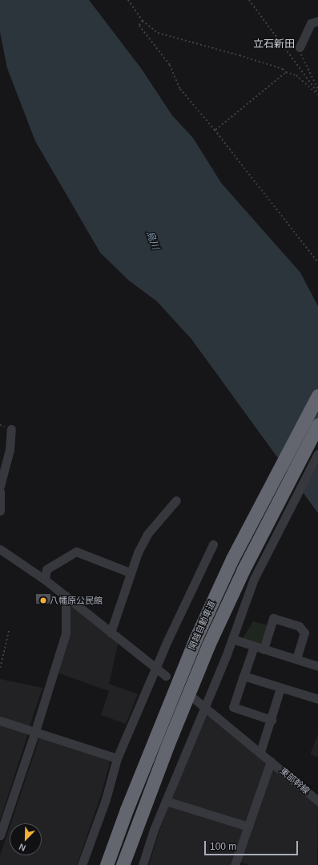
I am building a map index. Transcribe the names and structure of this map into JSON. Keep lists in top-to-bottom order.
{
  "streets": {
    "highway": ["関越自動車道"],
    "street": ["東部幹線"]
  },
  "districts": ["立石新田"],
  "water": ["烏川"],
  "places": ["八幡原公民館"],
  "scale_bar": "100 m",
  "north": "bottom left"
}
